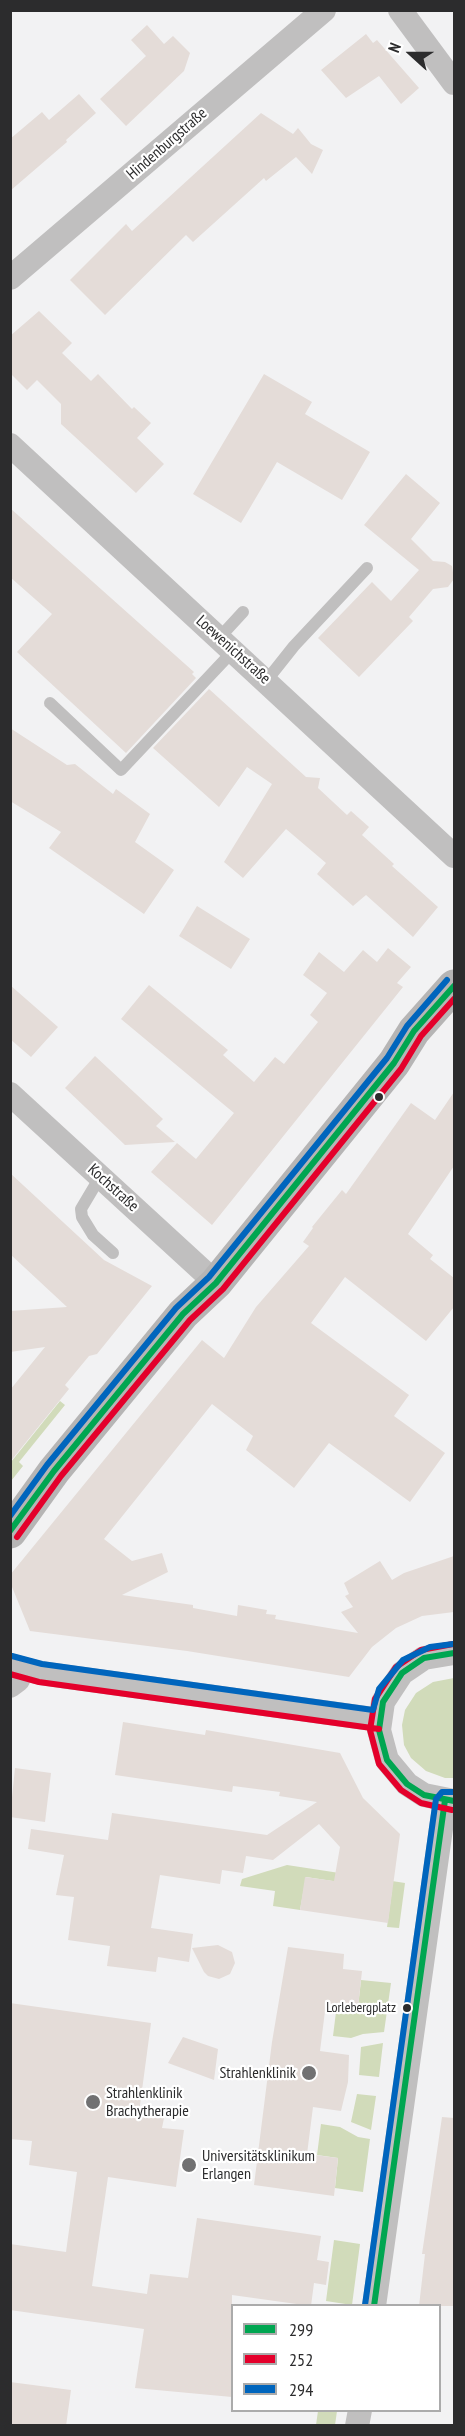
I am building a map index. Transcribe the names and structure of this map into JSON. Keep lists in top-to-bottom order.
{
  "streets": {
    "street": ["Hindenburgstraße", "Loewenichstraße", "Kochstraße"]
  },
  "places": [
    "Lorlebergplatz",
    "Strahlenklinik",
    "Strahlenklinik Brachytherapie",
    "Universitätsklinikum Erlangen"
  ],
  "lines": ["transit line 294", "transit line 299", "transit line 252"],
  "legend": ["299", "252", "294"],
  "north": "left"
}
